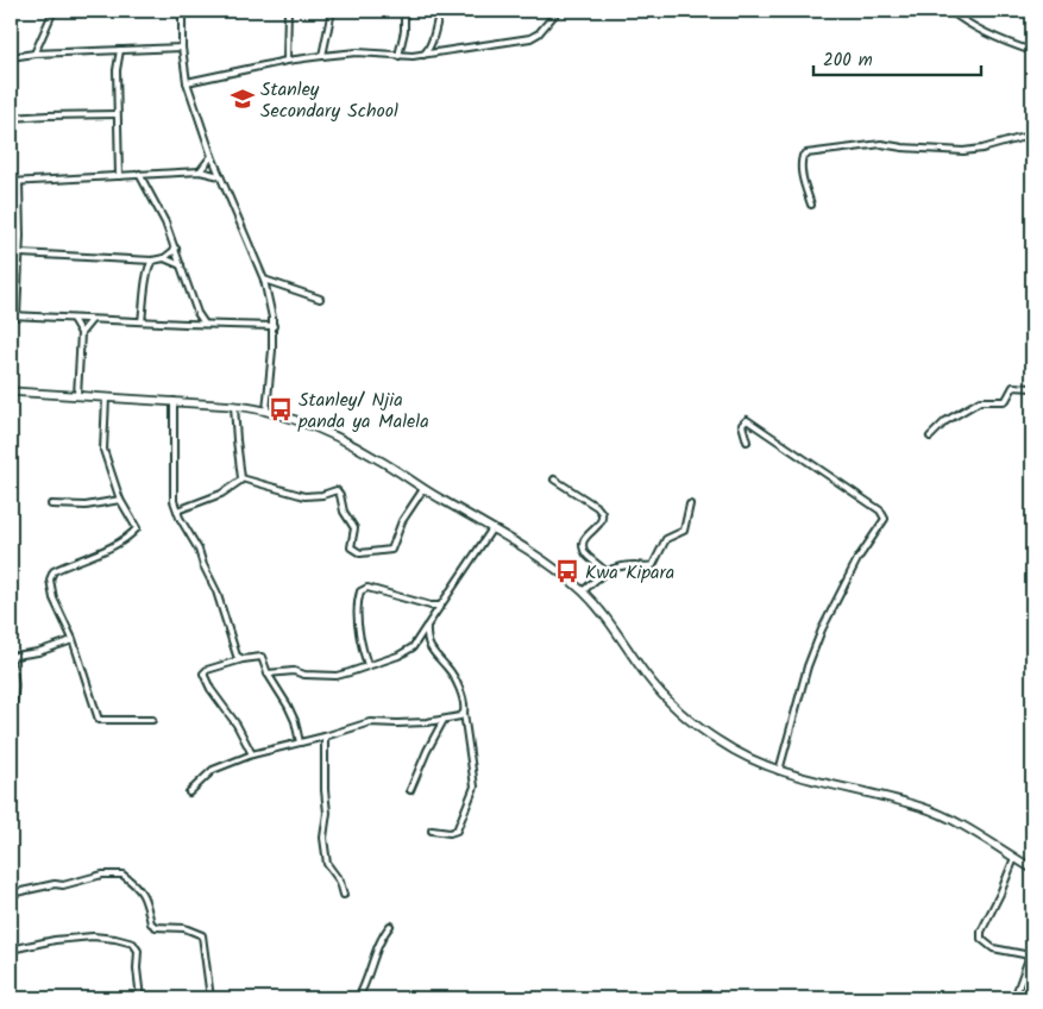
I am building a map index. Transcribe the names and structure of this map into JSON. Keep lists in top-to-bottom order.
{
  "places": {
    "school or university": ["Stanley Secondary School"],
    "bus stop": ["Stanley/ Njia panda ya Malela", "Kwa Kipara"]
  },
  "scale_bar": "200 m"
}
